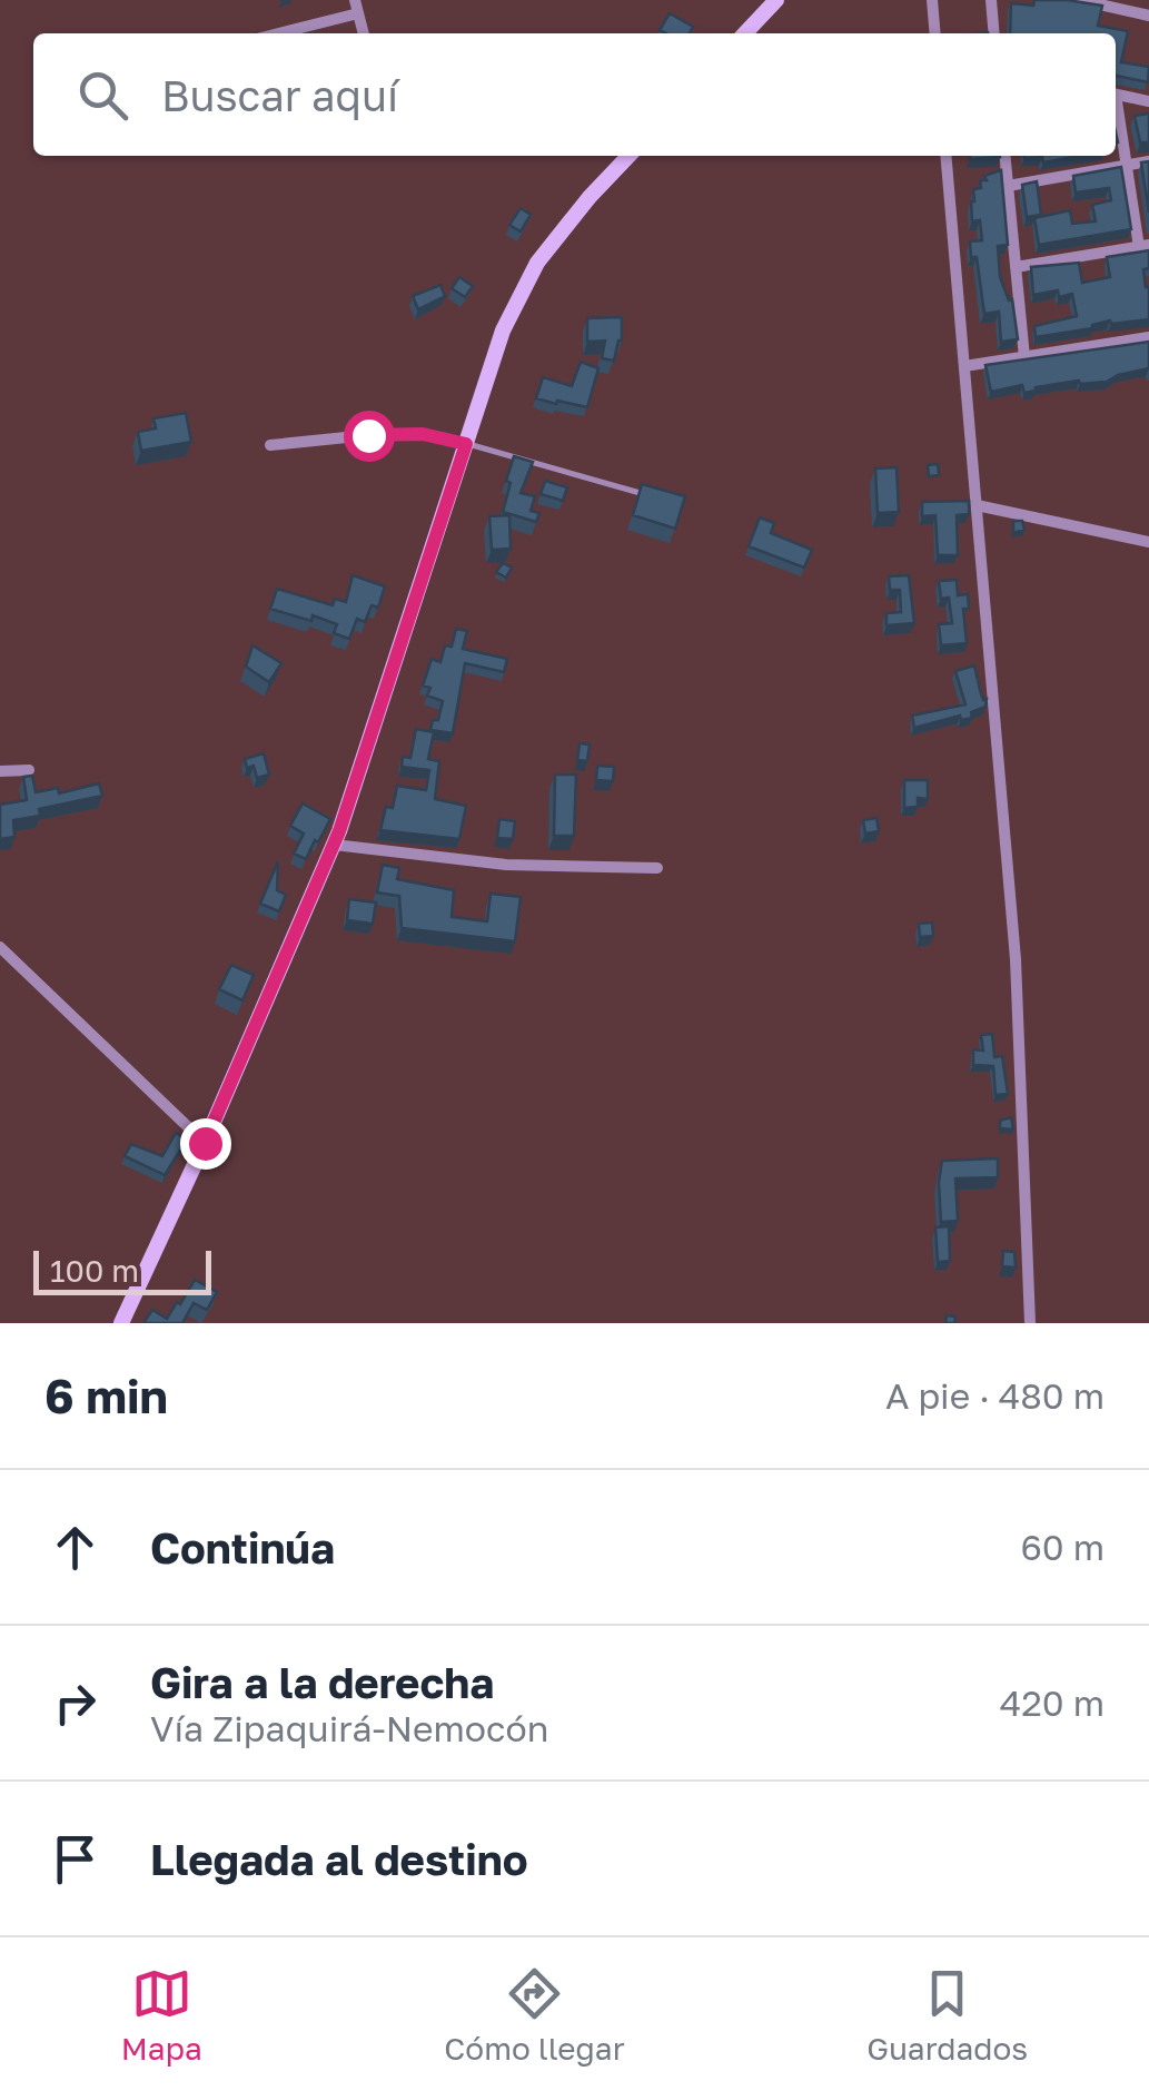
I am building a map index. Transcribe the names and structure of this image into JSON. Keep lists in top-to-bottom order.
{
  "scale_bar": "100 m",
  "page": {
    "search": "Buscar aquí",
    "scale": "100 m",
    "heading": ["6 min", "A pie · 480 m"],
    "list": [
      ["Continúa", "60 m"],
      ["Gira a la derecha", "Vía Zipaquirá-Nemocón", "420 m"],
      "Llegada al destino"
    ],
    "nav": ["Mapa", "Cómo llegar", "Guardados"]
  }
}
